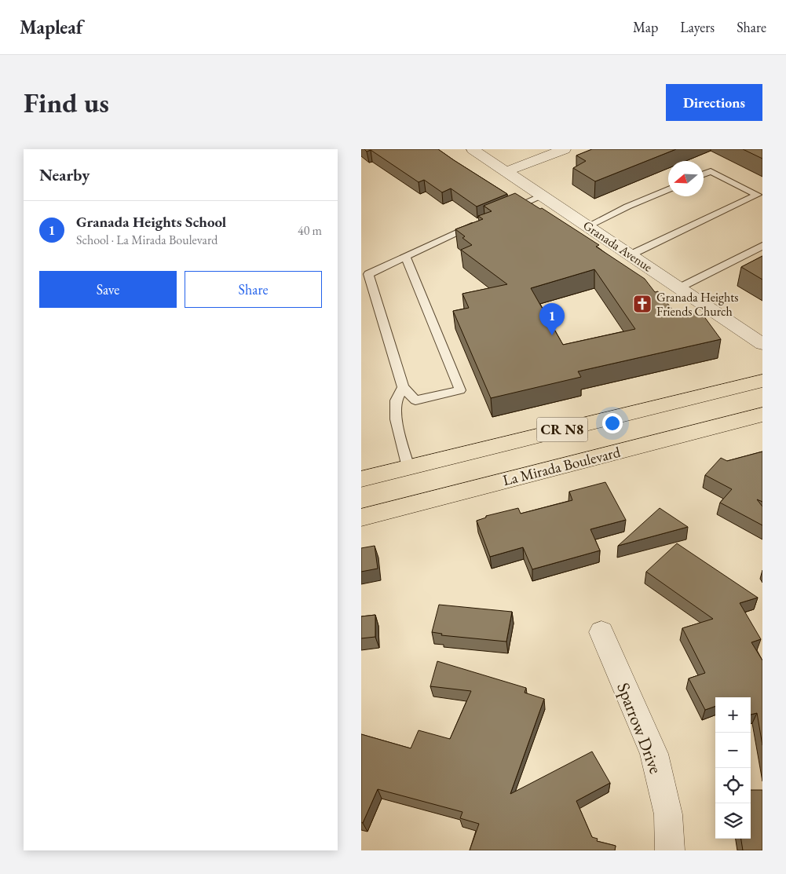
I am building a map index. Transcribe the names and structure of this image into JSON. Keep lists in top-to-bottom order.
{
  "streets": {
    "main road": ["CR N8", "La Mirada Boulevard"],
    "street": ["Granada Avenue", "Sparrow Drive"]
  },
  "places": {
    "church": ["Granada Heights Friends Church"]
  },
  "north": "left",
  "page": {
    "header": "Mapleaf",
    "nav": ["Map", "Layers", "Share"],
    "buttons": [
      "Directions",
      ["Save", "Share"]
    ],
    "title": "Find us",
    "heading": "Nearby",
    "list": [
      {
        "mark": "1",
        "name": "Granada Heights School",
        "note": "School · La Mirada Boulevard",
        "value": "40 m"
      }
    ],
    "pins": "1",
    "map_buttons": ["+", "−"]
  }
}
